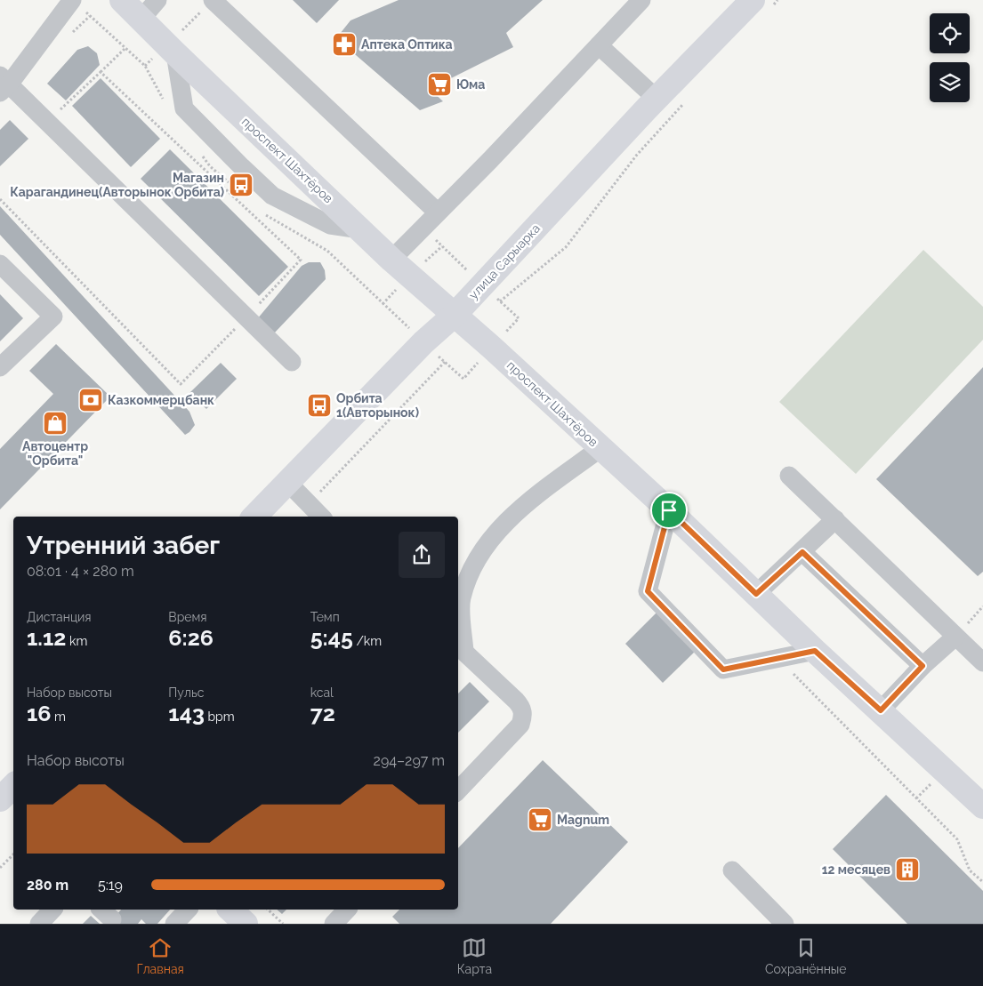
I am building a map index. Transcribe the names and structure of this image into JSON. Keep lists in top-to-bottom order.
{
  "streets": {
    "main road": ["проспект Шахтёров", "улица Сарыарка"]
  },
  "crossings": [
    ["проспект Шахтёров", "улица Сарыарка"]
  ],
  "places": {
    "pharmacy": ["Аптека Оптика"],
    "supermarket": ["Юма", "Magnum"],
    "bus stop": ["Магазин Карагандинец(Авторынок Орбита)", "Орбита 1(Авторынок)"],
    "bank": ["Казкоммерцбанк"],
    "shop": ["Автоцентр \"Орбита\""],
    "building": ["12 месяцев"]
  },
  "page": {
    "heading": ["Утренний забег", "08:01 · 4 × 280 m"],
    "stats": [
      ["Дистанция", "1.12 km"],
      ["Время", "6:26"],
      ["Темп", "5:45 /km"],
      ["Набор высоты", "16 m"],
      ["Пульс", "143 bpm"],
      ["kcal", "72"]
    ],
    "chart": ["Набор высоты", "294–297 m"],
    "list": [
      {
        "name": "280 m",
        "note": "5:19"
      }
    ],
    "tabs": ["Главная", "Карта", "Сохранённые"]
  }
}
